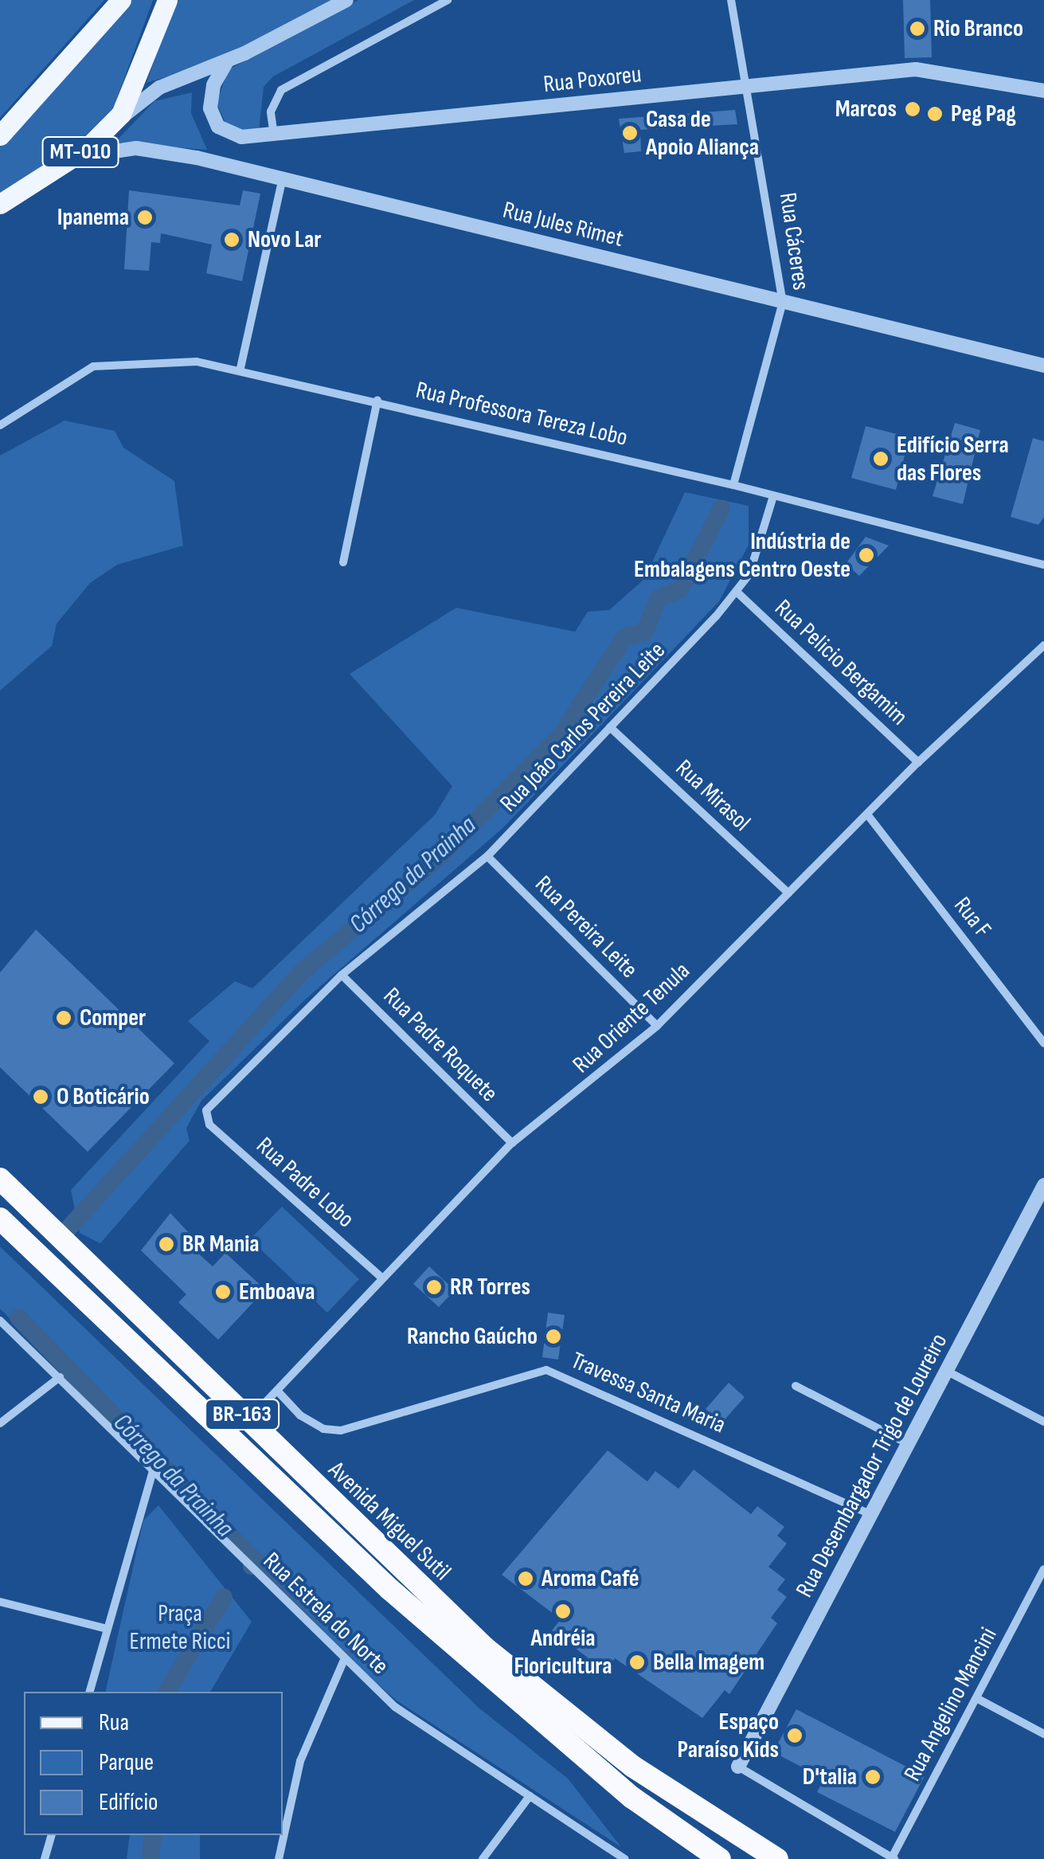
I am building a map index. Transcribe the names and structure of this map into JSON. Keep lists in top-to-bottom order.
{
  "streets": {
    "highway": ["BR-163", "Avenida Miguel Sutil"],
    "main road": ["MT-010"],
    "street": [
      "Rua Poxoreu",
      "Rua Jules Rimet",
      "Rua Cáceres",
      "Rua Professora Tereza Lobo",
      "Rua Pelicio Bergamim",
      "Rua João Carlos Pereira Leite",
      "Rua Mirasol",
      "Rua F",
      "Rua Pereira Leite",
      "Rua Oriente Tenula",
      "Rua Padre Roquete",
      "Rua Padre Lobo",
      "Travessa Santa Maria",
      "Rua Desembargador Trigo de Loureiro",
      "Rua Estrela do Norte",
      "Rua Angelino Mancini"
    ]
  },
  "crossings": [
    ["Rua Poxoreu", "Rua Cáceres"],
    ["MT-010", "Rua Jules Rimet"],
    ["Rua Jules Rimet", "Rua Cáceres"],
    ["Rua Cáceres", "Rua Professora Tereza Lobo"],
    ["Rua Professora Tereza Lobo", "Rua João Carlos Pereira Leite"],
    ["Rua Pelicio Bergamim", "Rua João Carlos Pereira Leite"],
    ["Rua Pelicio Bergamim", "Rua Oriente Tenula"],
    ["Rua João Carlos Pereira Leite", "Rua Mirasol"],
    ["Rua João Carlos Pereira Leite", "Rua Pereira Leite"],
    ["Rua João Carlos Pereira Leite", "Rua Padre Roquete"],
    ["Rua João Carlos Pereira Leite", "Rua Padre Lobo"],
    ["Rua Mirasol", "Rua Oriente Tenula"],
    ["Rua F", "Rua Oriente Tenula"],
    ["Rua Pereira Leite", "Rua Oriente Tenula"],
    ["Rua Oriente Tenula", "Rua Padre Roquete"],
    ["Rua Oriente Tenula", "Rua Padre Lobo"],
    ["Rua Oriente Tenula", "Travessa Santa Maria"],
    ["Rua Oriente Tenula", "Avenida Miguel Sutil"],
    ["Travessa Santa Maria", "Rua Desembargador Trigo de Loureiro"]
  ],
  "water": ["Córrego da Prainha"],
  "parks": ["Praça Ermete Ricci"],
  "places": [
    "Rio Branco",
    "Marcos",
    "Peg Pag",
    "Casa de Apoio Aliança",
    "Ipanema",
    "Novo Lar",
    "Edifício Serra das Flores",
    "Indústria de Embalagens Centro Oeste",
    "Comper",
    "O Boticário",
    "BR Mania",
    "RR Torres",
    "Emboava",
    "Rancho Gaúcho",
    "Aroma Café",
    "Andréia Floricultura",
    "Bella Imagem",
    "Espaço Paraíso Kids",
    "D'talia"
  ],
  "legend": ["Rua", "Parque", "Edifício"]
}
